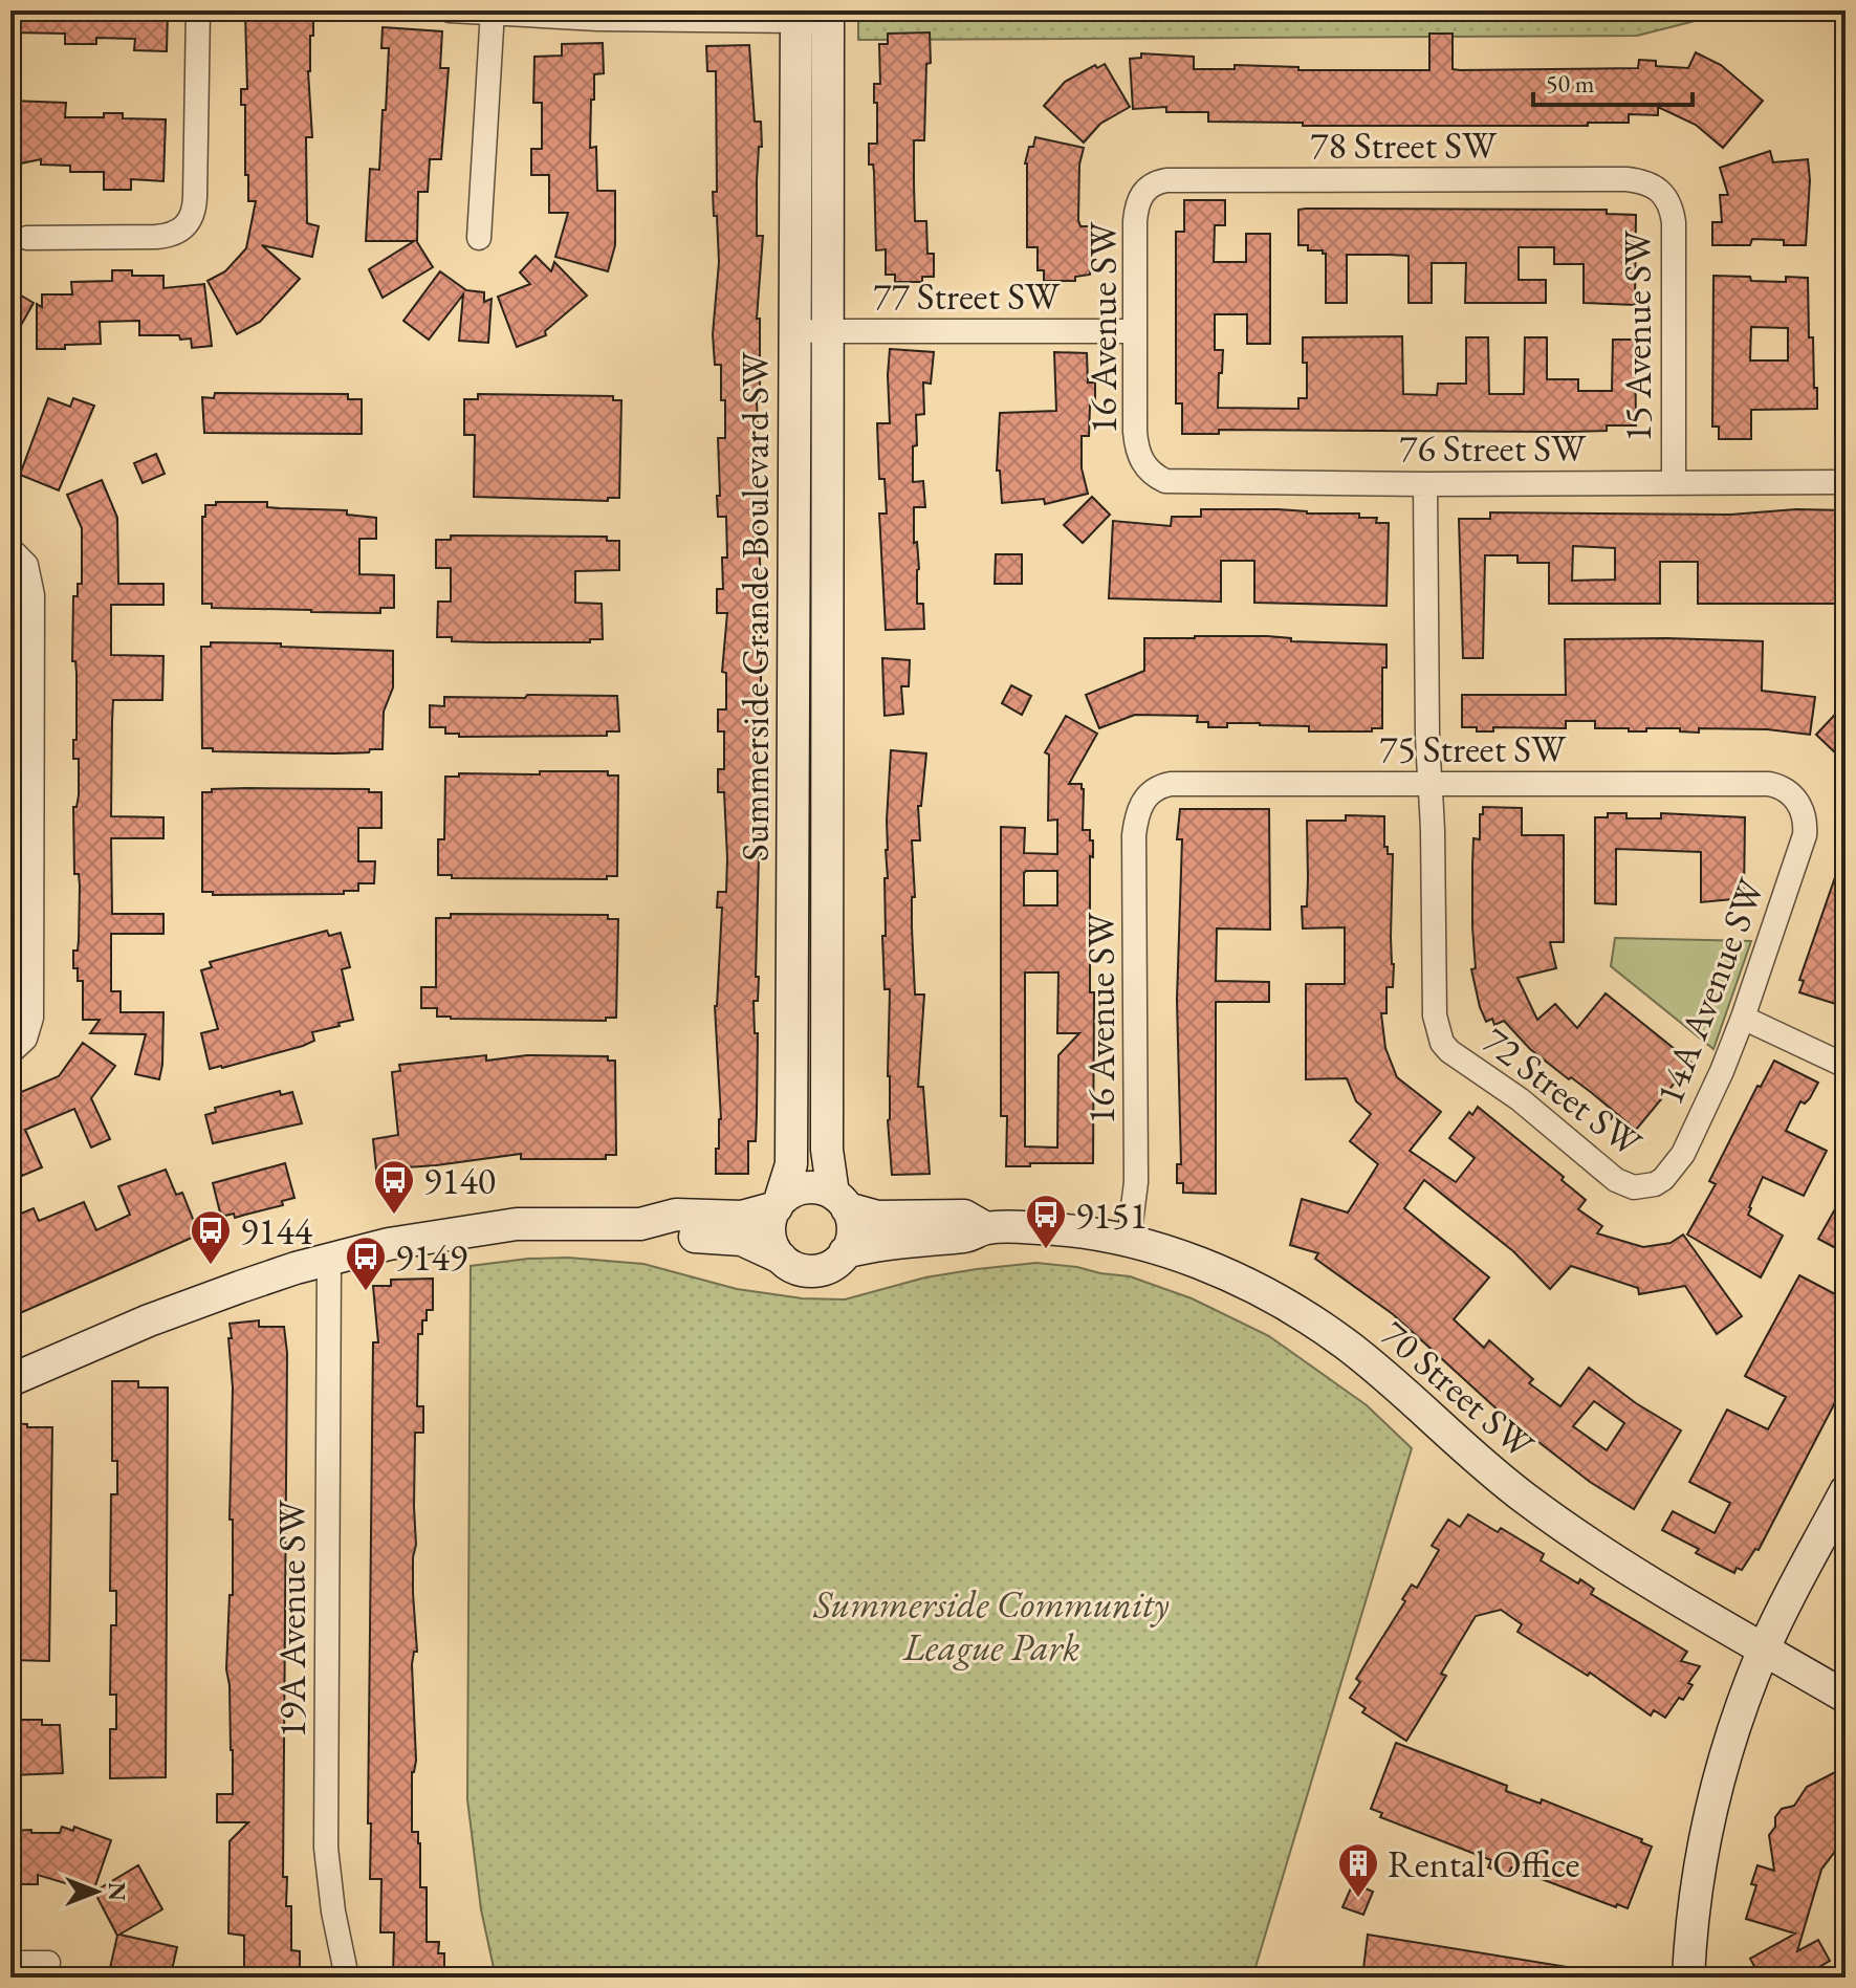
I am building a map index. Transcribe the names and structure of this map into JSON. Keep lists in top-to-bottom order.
{
  "streets": {
    "street": [
      "78 Street SW",
      "77 Street SW",
      "16 Avenue SW",
      "15 Avenue SW",
      "76 Street SW",
      "Summerside Grande Boulevard SW",
      "75 Street SW",
      "14A Avenue SW",
      "72 Street SW",
      "70 Street SW",
      "19A Avenue SW"
    ]
  },
  "crossings": [
    ["78 Street SW", "16 Avenue SW"],
    ["78 Street SW", "15 Avenue SW"],
    ["77 Street SW", "16 Avenue SW"],
    ["77 Street SW", "Summerside Grande Boulevard SW"],
    ["16 Avenue SW", "76 Street SW"],
    ["16 Avenue SW", "75 Street SW"],
    ["16 Avenue SW", "70 Street SW"],
    ["15 Avenue SW", "76 Street SW"],
    ["Summerside Grande Boulevard SW", "70 Street SW"],
    ["75 Street SW", "14A Avenue SW"],
    ["75 Street SW", "72 Street SW"],
    ["14A Avenue SW", "72 Street SW"]
  ],
  "parks": ["Summerside Community League Park"],
  "places": {
    "bus stop": [
      "9140",
      "9151",
      "9144",
      "9149"
    ],
    "building": ["Rental Office"]
  },
  "scale_bar": "50 m",
  "north": "right"
}
